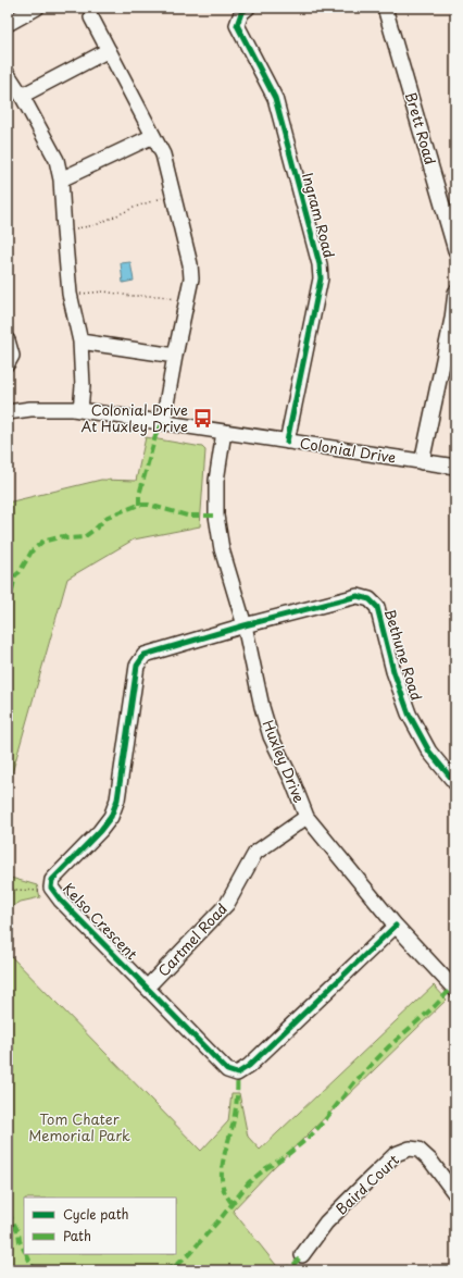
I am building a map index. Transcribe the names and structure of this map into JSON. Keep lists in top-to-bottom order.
{
  "streets": {
    "street": [
      "Brett Road",
      "Ingram Road",
      "Colonial Drive",
      "Bethune Road",
      "Huxley Drive",
      "Kelso Crescent",
      "Cartmel Road",
      "Baird Court"
    ]
  },
  "crossings": [
    ["Ingram Road", "Colonial Drive"],
    ["Colonial Drive", "Huxley Drive"],
    ["Bethune Road", "Huxley Drive"],
    ["Bethune Road", "Kelso Crescent"],
    ["Huxley Drive", "Kelso Crescent"],
    ["Huxley Drive", "Cartmel Road"],
    ["Kelso Crescent", "Cartmel Road"]
  ],
  "parks": ["Tom Chater Memorial Park"],
  "places": {
    "bus stop": ["Colonial Drive At Huxley Drive"]
  },
  "legend": ["Cycle path", "Path"]
}
